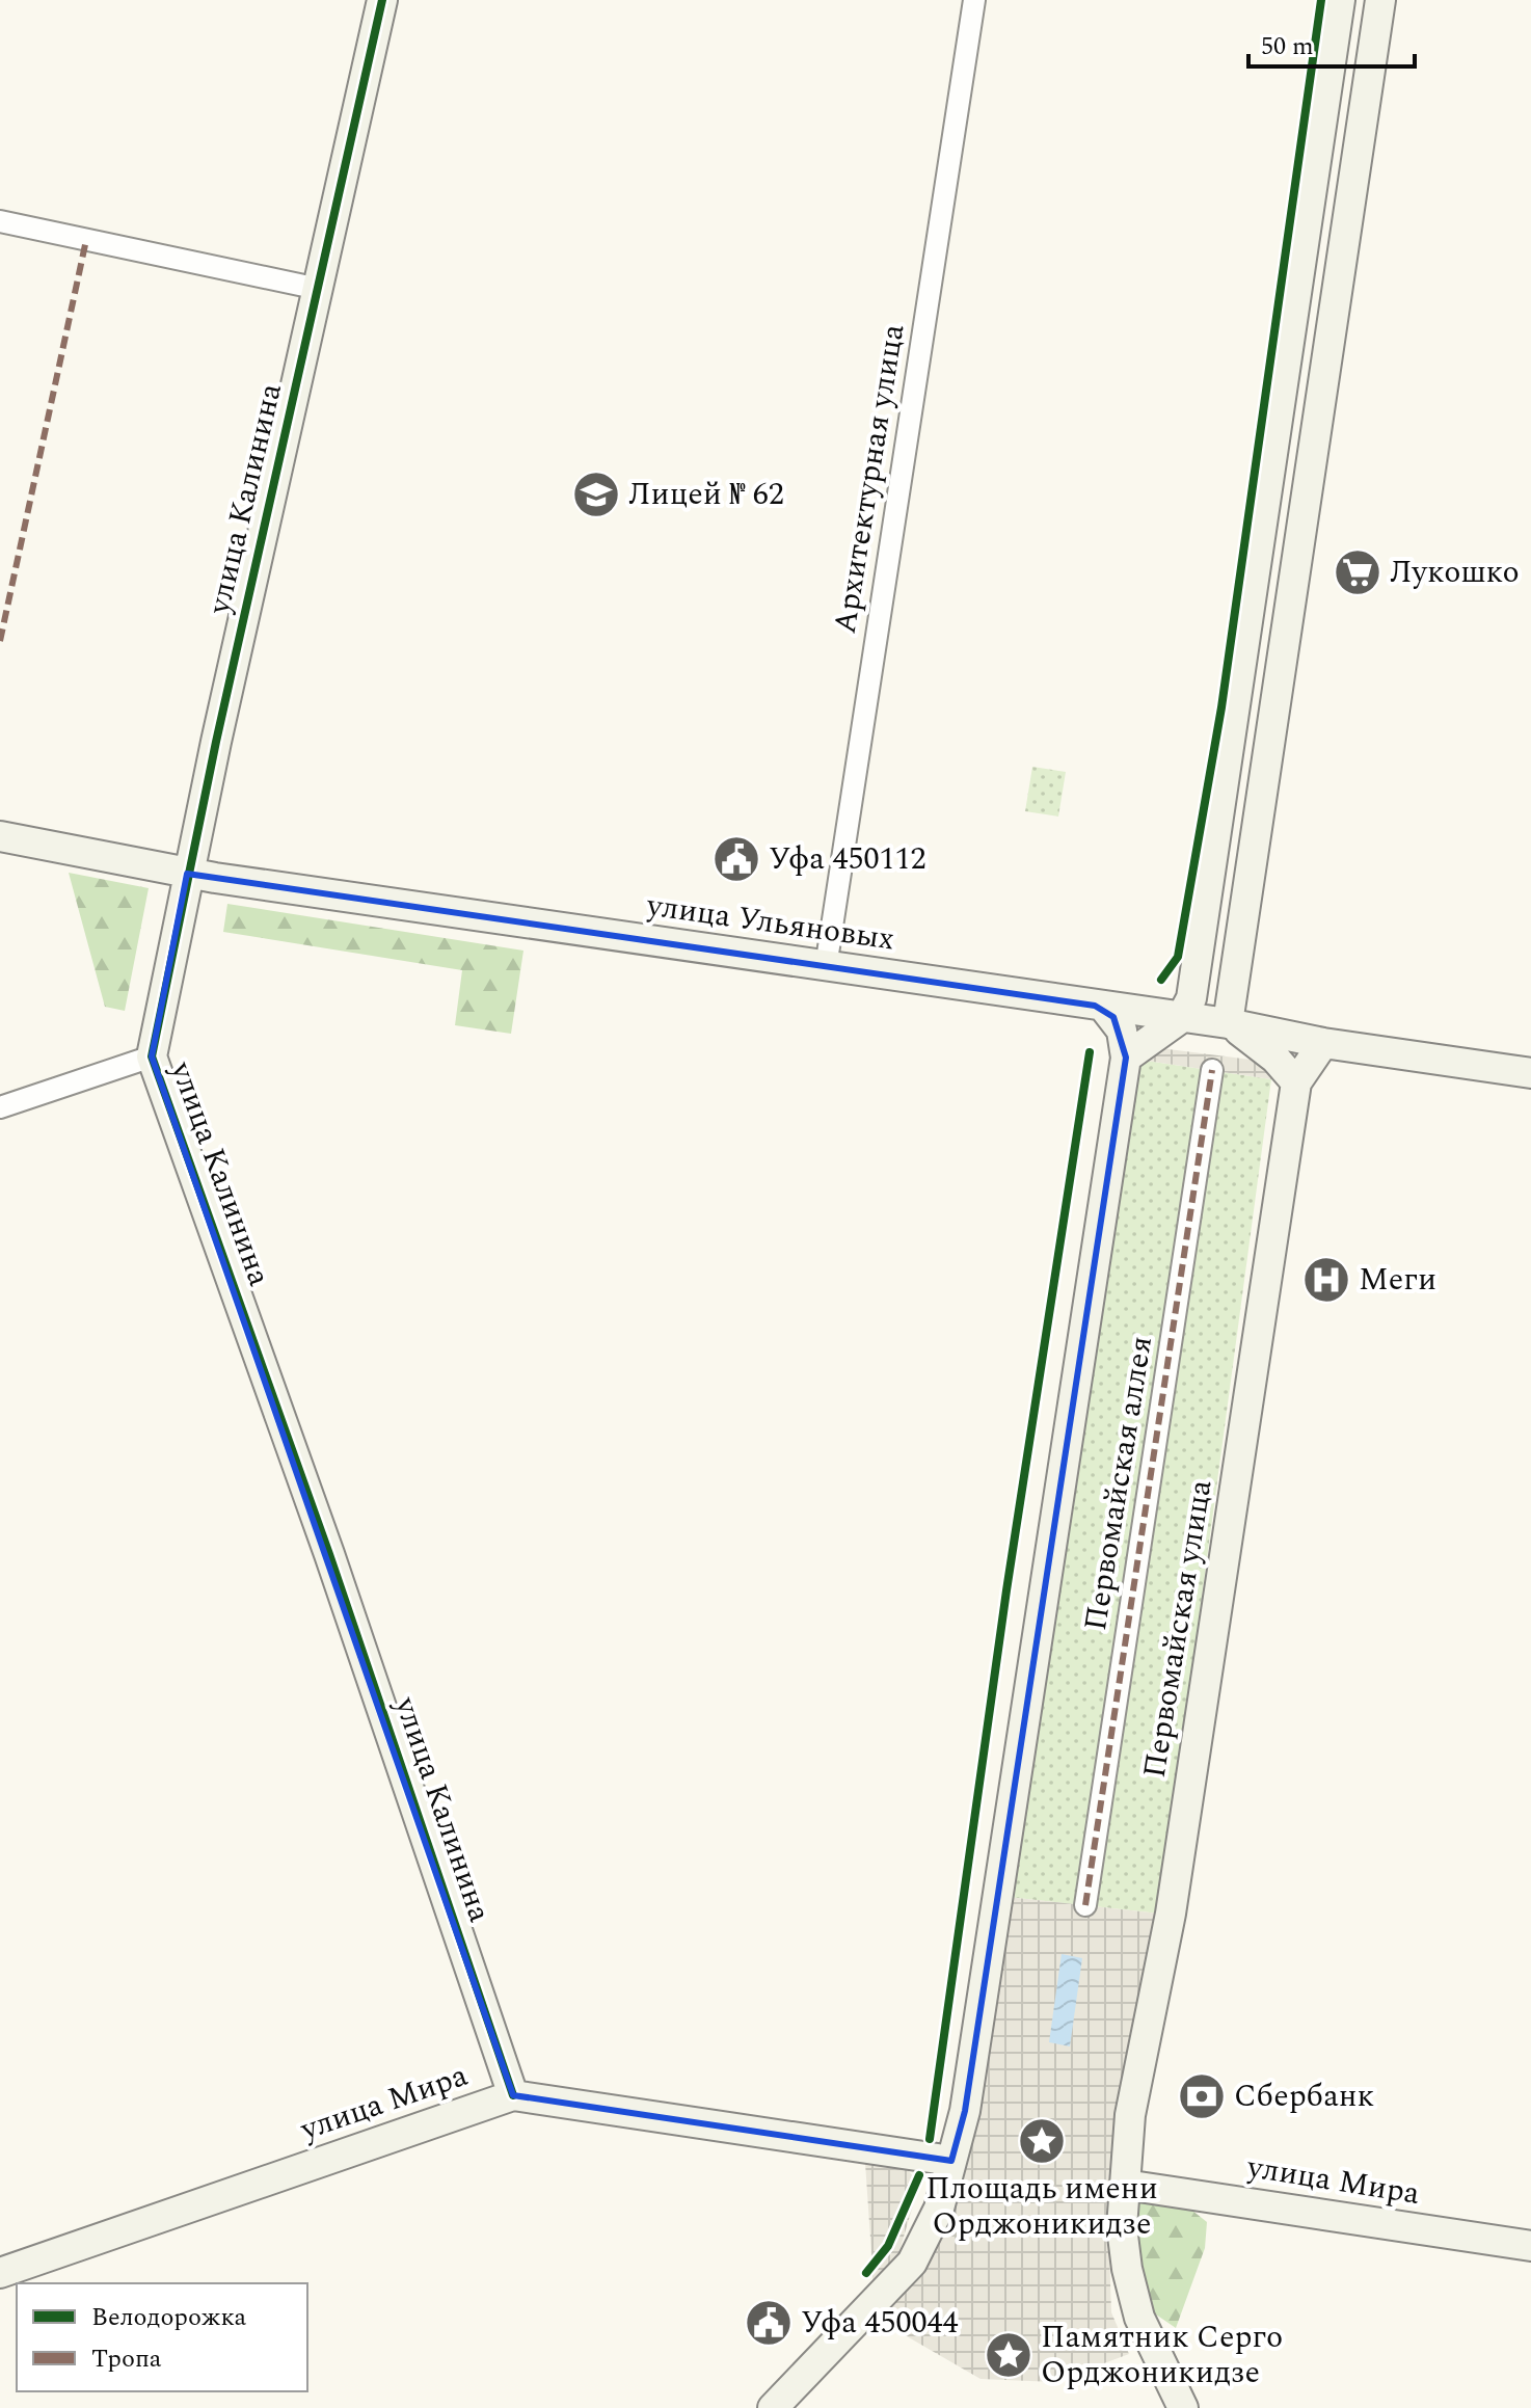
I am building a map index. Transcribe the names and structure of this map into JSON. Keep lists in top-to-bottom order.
{
  "streets": {
    "main road": [
      "улица Калинина",
      "улица Ульяновых",
      "Первомайская улица",
      "улица Мира"
    ],
    "street": ["Архитектурная улица", "Первомайская аллея"]
  },
  "crossings": [
    ["Архитектурная улица", "улица Ульяновых"],
    ["улица Калинина", "улица Ульяновых"],
    ["улица Калинина", "улица Мира"],
    ["улица Ульяновых", "Первомайская улица"],
    ["Первомайская улица", "улица Мира"]
  ],
  "places": {
    "school or university": ["Лицей № 62"],
    "supermarket": ["Лукошко"],
    "public building": ["Уфа 450112", "Уфа 450044"],
    "hospital": ["Меги"],
    "bank": ["Сбербанк"],
    "place": ["Площадь имени Орджоникидзе", "Памятник Серго Орджоникидзе"]
  },
  "legend": ["Велодорожка", "Тропа"],
  "scale_bar": "50 m"
}
